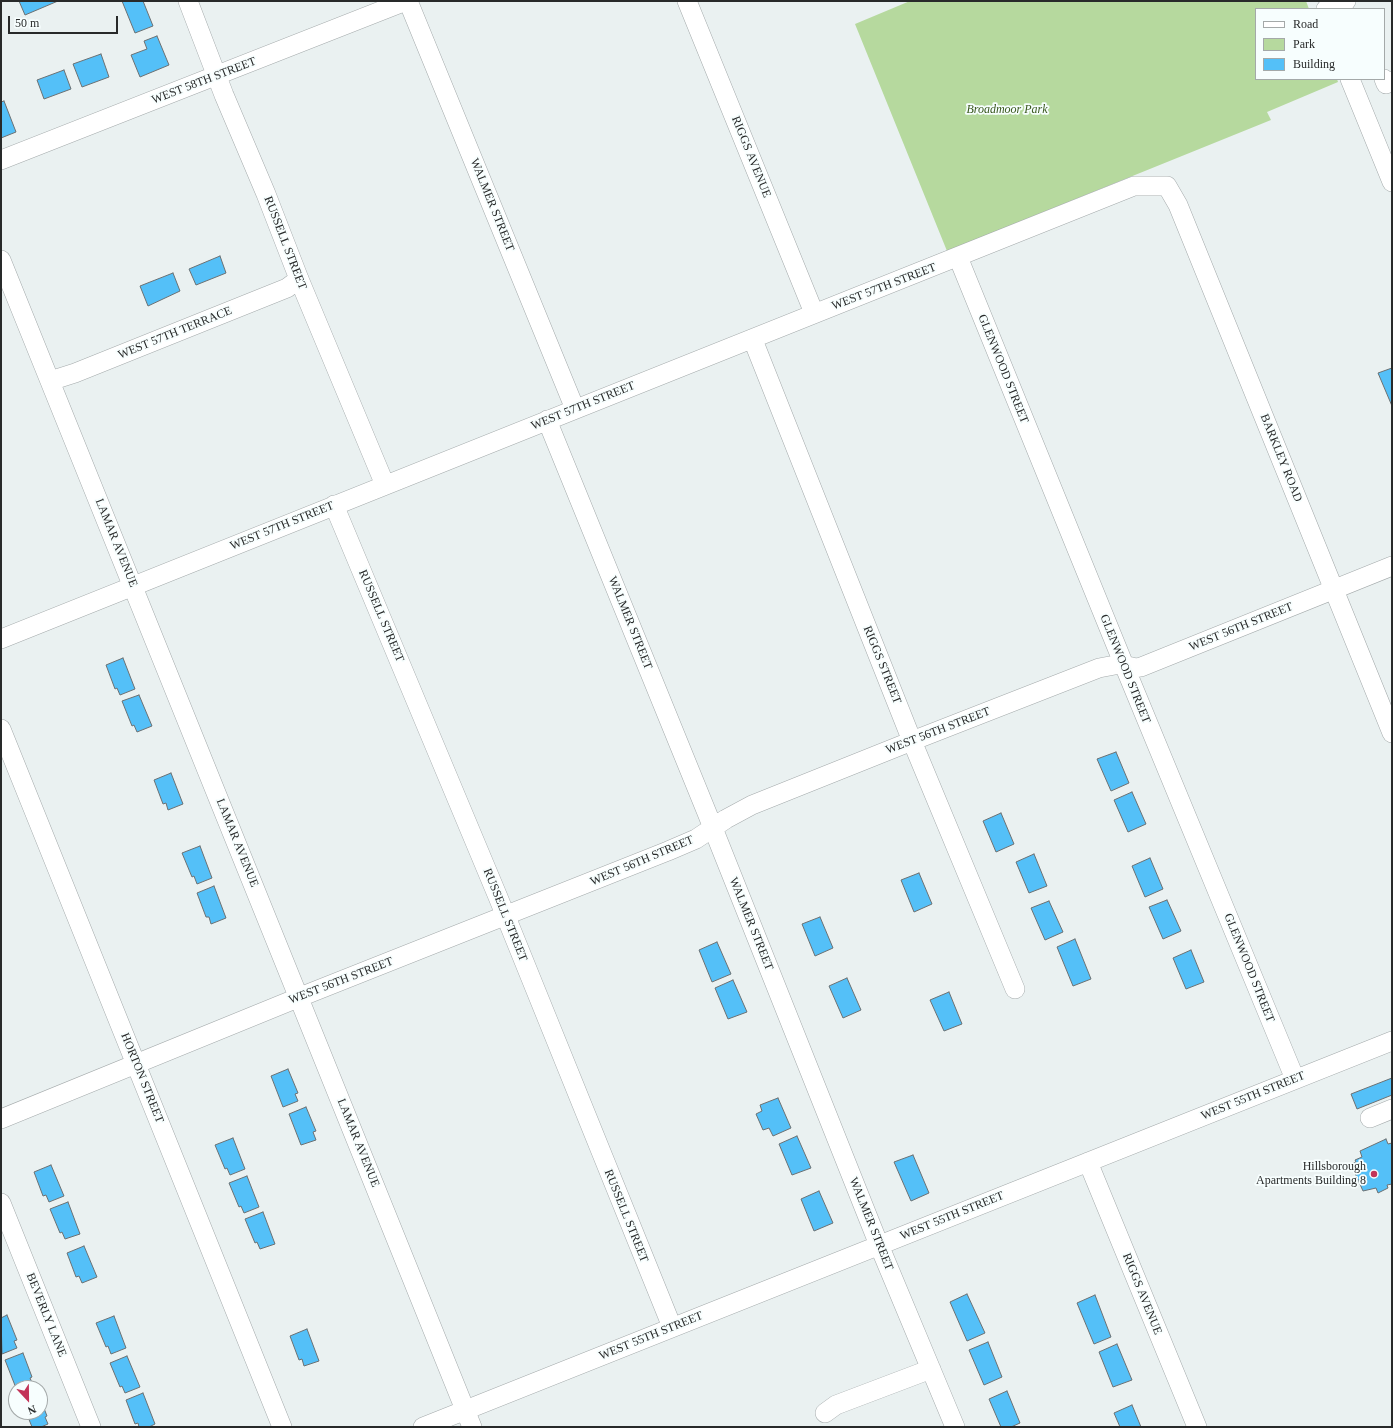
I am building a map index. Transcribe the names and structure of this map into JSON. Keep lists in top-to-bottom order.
{
  "streets": {
    "street": [
      "WEST 58TH STREET",
      "RIGGS AVENUE",
      "WALMER STREET",
      "RUSSELL STREET",
      "WEST 57TH STREET",
      "WEST 57TH TERRACE",
      "GLENWOOD STREET",
      "BARKLEY ROAD",
      "LAMAR AVENUE",
      "WEST 56TH STREET",
      "RIGGS STREET",
      "HORTON STREET",
      "WEST 55TH STREET",
      "BEVERLY LANE"
    ]
  },
  "crossings": [
    ["WEST 58TH STREET", "WALMER STREET"],
    ["WEST 58TH STREET", "RUSSELL STREET"],
    ["RIGGS AVENUE", "WEST 57TH STREET"],
    ["RIGGS AVENUE", "WEST 55TH STREET"],
    ["WALMER STREET", "WEST 57TH STREET"],
    ["WALMER STREET", "WEST 56TH STREET"],
    ["WALMER STREET", "WEST 55TH STREET"],
    ["RUSSELL STREET", "WEST 57TH STREET"],
    ["RUSSELL STREET", "WEST 57TH TERRACE"],
    ["RUSSELL STREET", "WEST 56TH STREET"],
    ["RUSSELL STREET", "WEST 55TH STREET"],
    ["WEST 57TH STREET", "GLENWOOD STREET"],
    ["WEST 57TH STREET", "BARKLEY ROAD"],
    ["WEST 57TH STREET", "LAMAR AVENUE"],
    ["WEST 57TH STREET", "RIGGS STREET"],
    ["WEST 57TH TERRACE", "LAMAR AVENUE"],
    ["GLENWOOD STREET", "WEST 56TH STREET"],
    ["GLENWOOD STREET", "WEST 55TH STREET"],
    ["BARKLEY ROAD", "WEST 56TH STREET"],
    ["LAMAR AVENUE", "WEST 56TH STREET"],
    ["LAMAR AVENUE", "WEST 55TH STREET"],
    ["WEST 56TH STREET", "RIGGS STREET"],
    ["WEST 56TH STREET", "HORTON STREET"]
  ],
  "parks": ["Broadmoor Park"],
  "places": ["Hillsborough Apartments Building 8"],
  "legend": ["Road", "Park", "Building"],
  "scale_bar": "50 m",
  "north": "bottom"
}
